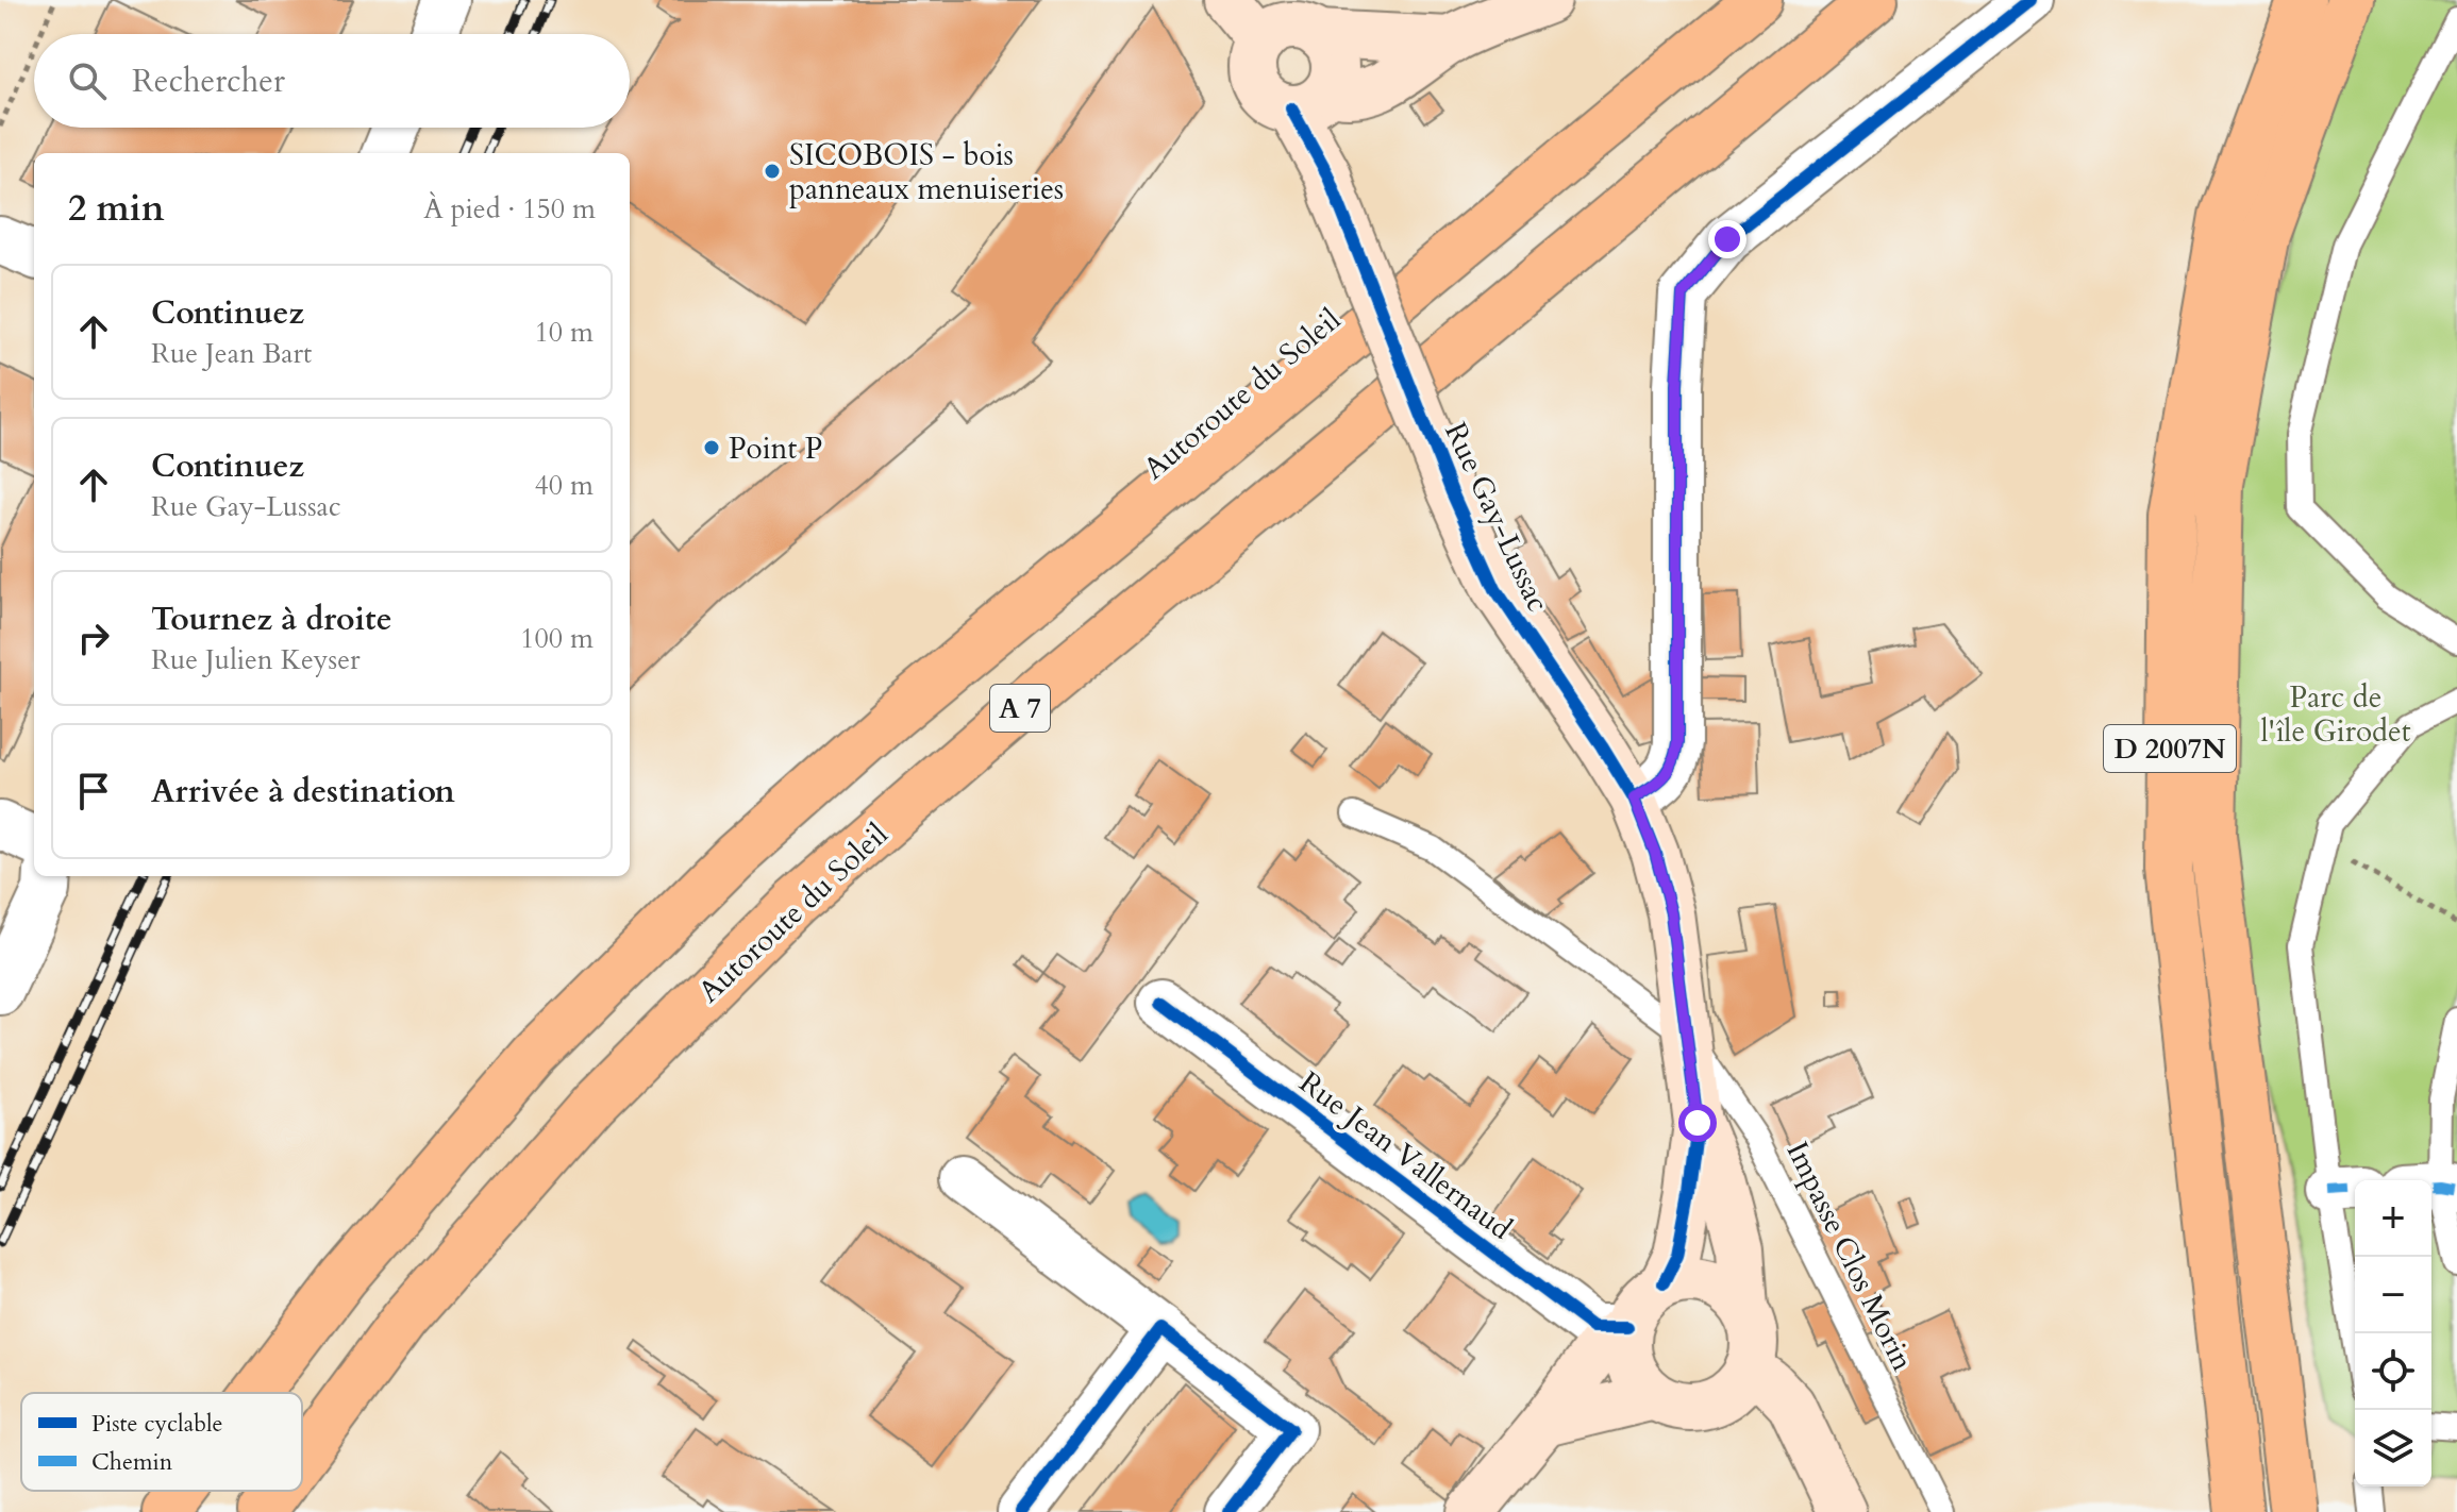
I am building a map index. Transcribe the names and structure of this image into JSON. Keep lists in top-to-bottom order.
{
  "streets": {
    "main road": ["Autoroute du Soleil", "A 7", "D 2007N"],
    "street": ["Rue Gay-Lussac", "Rue Jean Vallernaud"],
    "lane": ["Impasse Clos Morin"]
  },
  "crossings": [
    ["Rue Gay-Lussac", "Impasse Clos Morin"]
  ],
  "parks": ["Parc de l'île Girodet"],
  "places": ["SICOBOIS - bois panneaux menuiseries", "Point P"],
  "legend": ["Piste cyclable", "Chemin"],
  "page": {
    "search": "Rechercher",
    "heading": ["2 min", "À pied · 150 m"],
    "list": [
      ["Continuez", "Rue Jean Bart", "10 m"],
      ["Continuez", "Rue Gay-Lussac", "40 m"],
      ["Tournez à droite", "Rue Julien Keyser", "100 m"],
      "Arrivée à destination"
    ],
    "map_buttons": ["+", "−"]
  }
}
